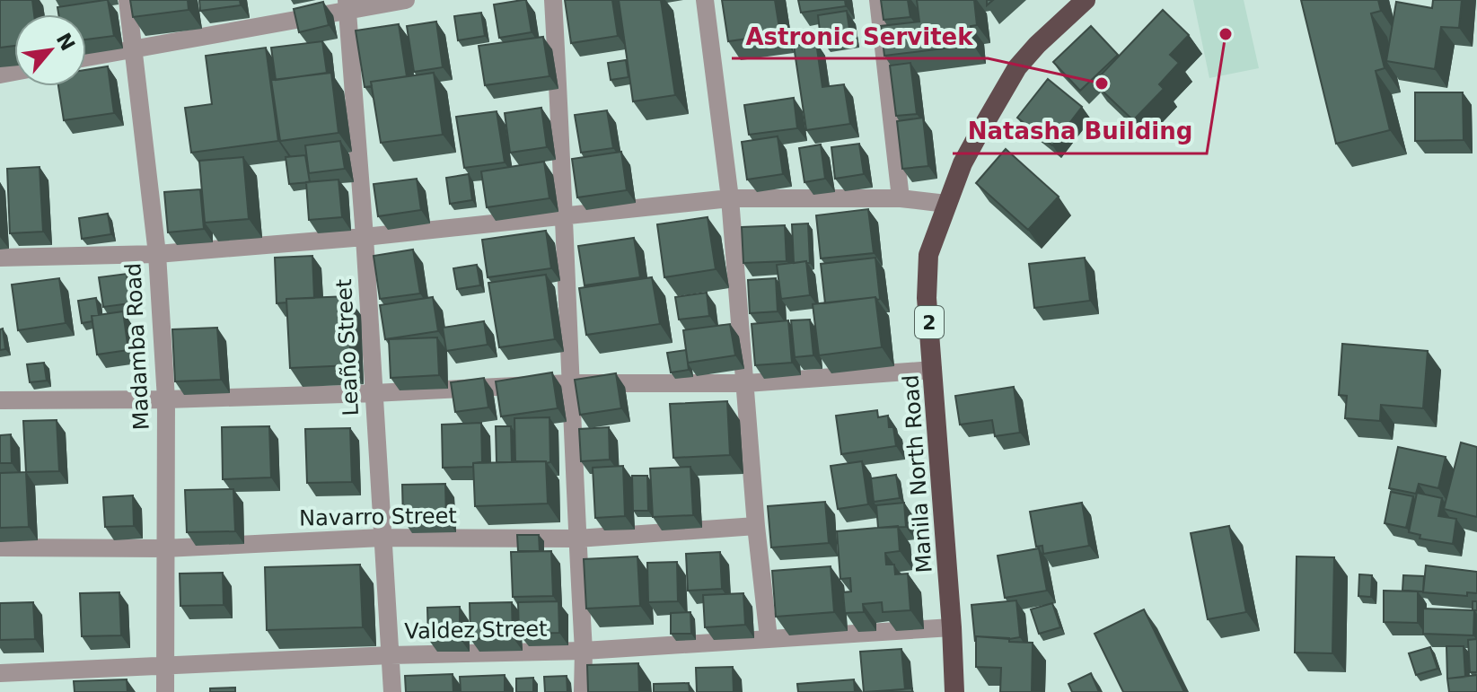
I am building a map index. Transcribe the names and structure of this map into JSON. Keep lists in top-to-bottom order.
{
  "streets": {
    "highway": ["2", "Manila North Road"],
    "street": [
      "Madamba Road",
      "Leaño Street",
      "Navarro Street",
      "Valdez Street"
    ]
  },
  "crossings": [
    ["Madamba Road", "Navarro Street"],
    ["Madamba Road", "Valdez Street"],
    ["Leaño Street", "Navarro Street"],
    ["Leaño Street", "Valdez Street"],
    ["Manila North Road", "Valdez Street"]
  ],
  "places": ["Natasha Building", "Astronic Servitek"],
  "north": "top right"
}
